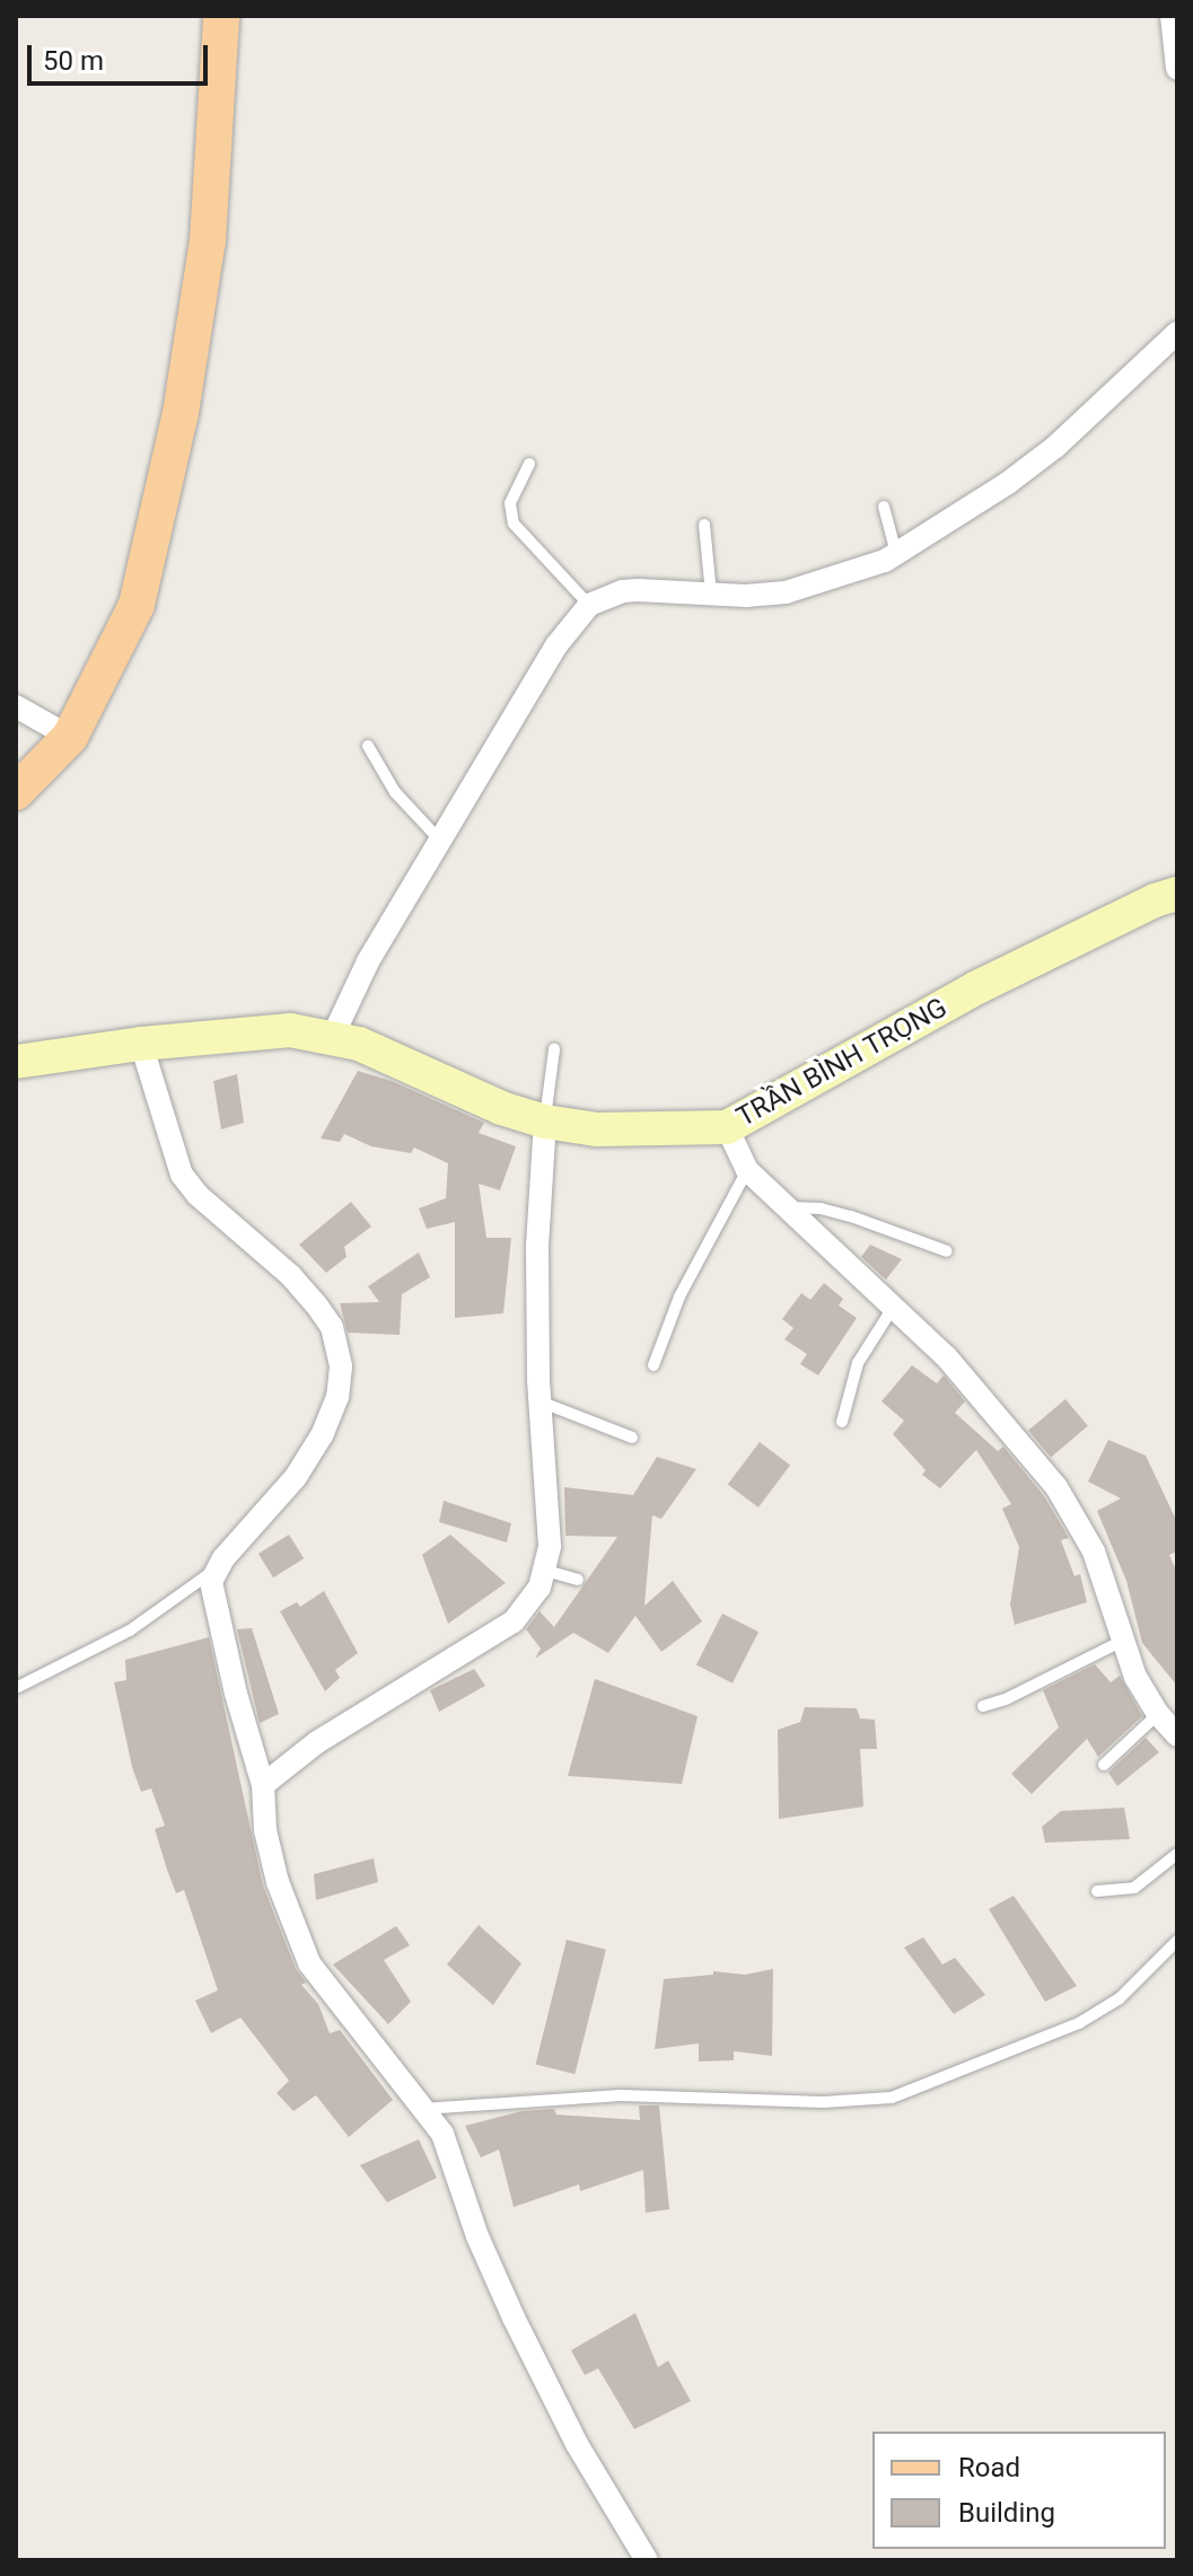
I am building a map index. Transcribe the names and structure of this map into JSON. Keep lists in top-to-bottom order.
{
  "streets": {
    "street": ["TRẦN BÌNH TRỌNG"]
  },
  "legend": ["Road", "Building"],
  "scale_bar": "50 m"
}
